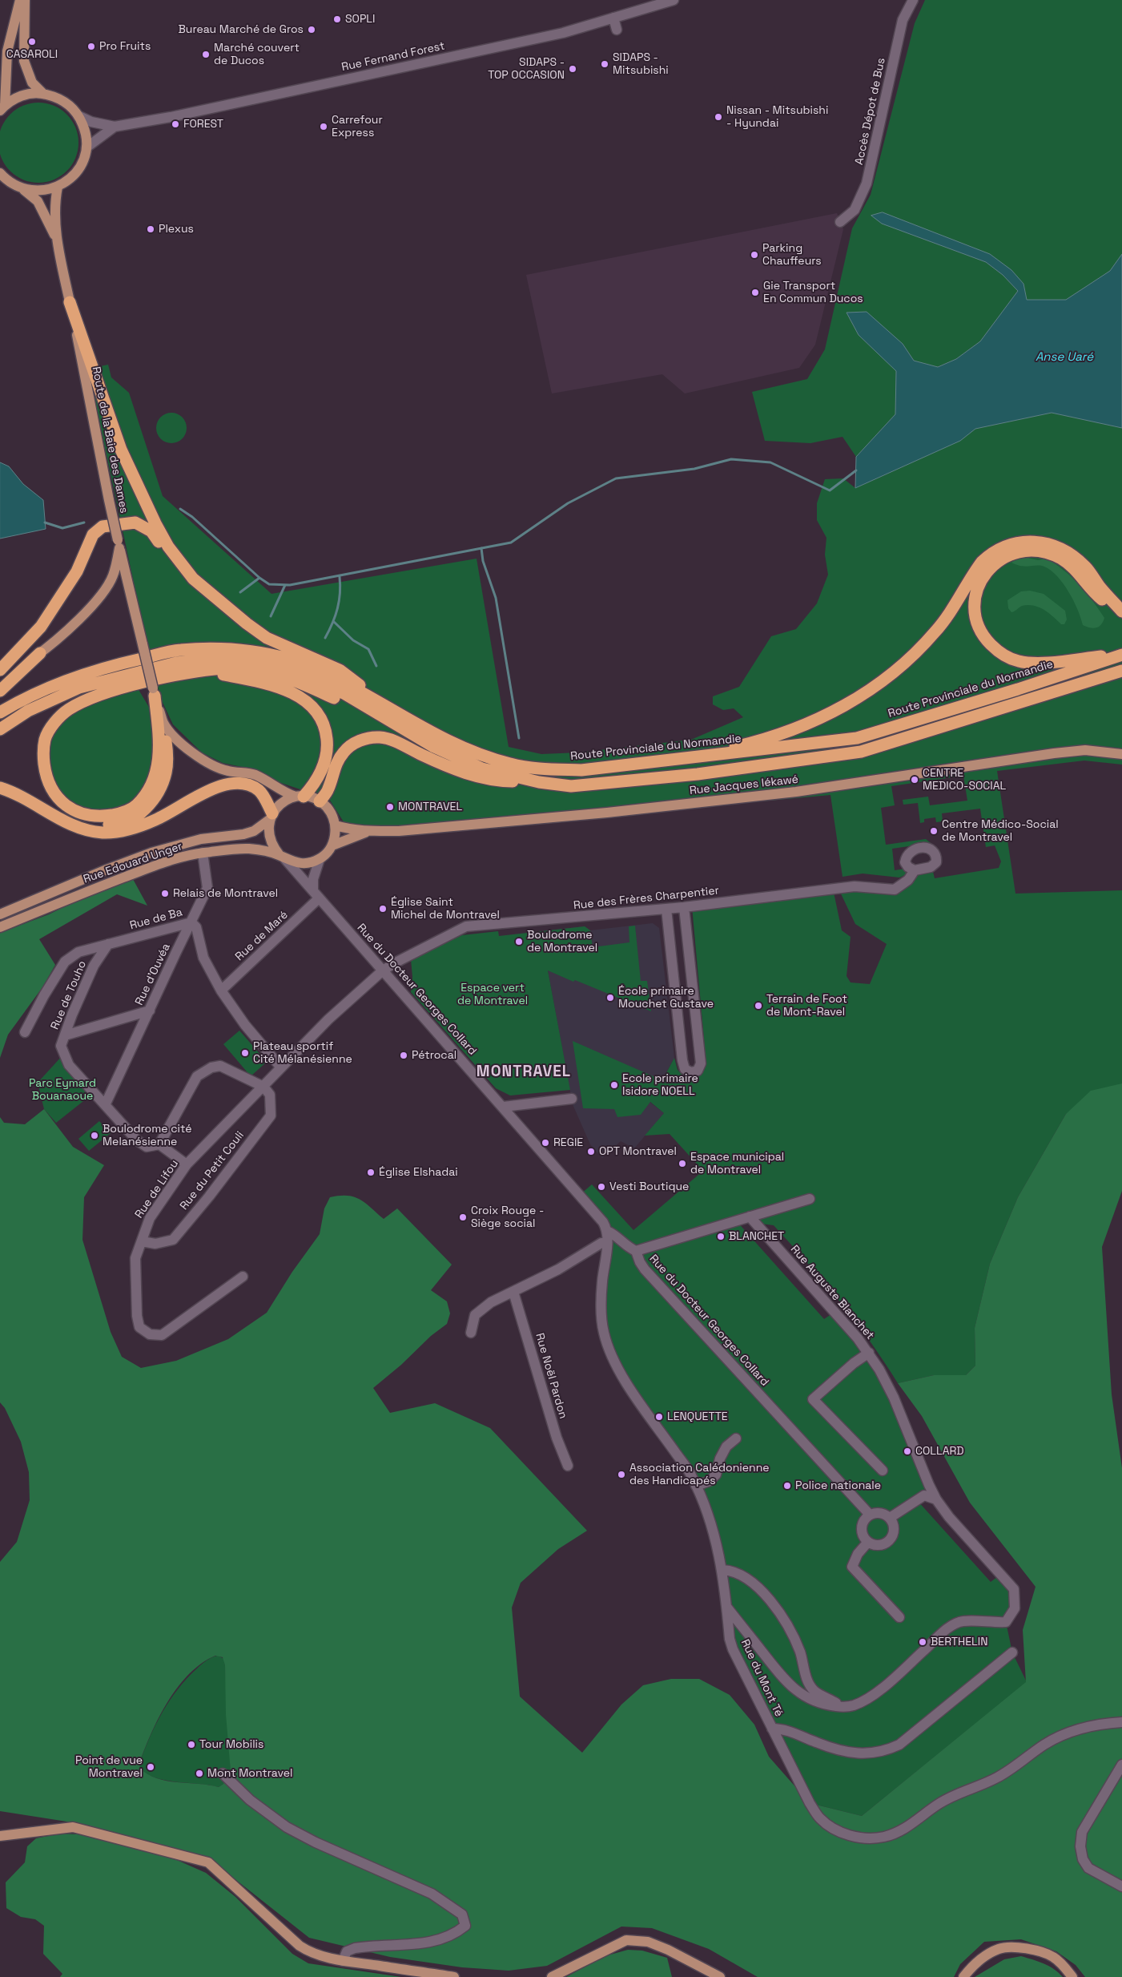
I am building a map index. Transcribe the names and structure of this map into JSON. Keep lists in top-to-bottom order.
{
  "streets": {
    "highway": ["Route Provinciale du Normandie"],
    "main road": ["Route de la Baie des Dames", "Rue Jacques Iékawé", "Rue Edouard Unger"],
    "street": [
      "Rue Fernand Forest",
      "Accès Dépot de Bus",
      "Rue des Frères Charpentier",
      "Rue de Ba",
      "Rue de Maré",
      "Rue d'Ouvéa",
      "Rue du Docteur Georges Collard",
      "Rue de Touho",
      "Rue du Petit Couli",
      "Rue de Lifou",
      "Rue Auguste Blanchet",
      "Rue Noël Pardon",
      "Rue du Mont Té"
    ]
  },
  "crossings": [
    ["Rue Jacques Iékawé", "Rue Edouard Unger"],
    ["Rue Jacques Iékawé", "Rue du Docteur Georges Collard"],
    ["Rue Edouard Unger", "Rue d'Ouvéa"],
    ["Rue Edouard Unger", "Rue du Docteur Georges Collard"],
    ["Rue des Frères Charpentier", "Rue du Docteur Georges Collard"],
    ["Rue des Frères Charpentier", "Rue de Lifou"],
    ["Rue de Ba", "Rue de Maré"],
    ["Rue de Ba", "Rue d'Ouvéa"],
    ["Rue de Ba", "Rue de Touho"],
    ["Rue de Ba", "Rue de Lifou"],
    ["Rue de Maré", "Rue du Docteur Georges Collard"],
    ["Rue d'Ouvéa", "Rue de Touho"],
    ["Rue du Docteur Georges Collard", "Rue de Lifou"],
    ["Rue du Docteur Georges Collard", "Rue du Mont Té"],
    ["Rue du Petit Couli", "Rue de Lifou"]
  ],
  "districts": ["MONTRAVEL"],
  "water": ["Anse Uaré"],
  "parks": ["Espace vert de Montravel", "Parc Eymard Bouanaoue"],
  "places": [
    "SOPLI",
    "Bureau Marché de Gros",
    "CASAROLI",
    "Pro Fruits",
    "Marché couvert de Ducos",
    "SIDAPS - Mitsubishi",
    "SIDAPS - TOP OCCASION",
    "Nissan - Mitsubishi - Hyundai",
    "FOREST",
    "Carrefour Express",
    "Plexus",
    "Parking Chauffeurs",
    "Gie Transport En Commun Ducos",
    "CENTRE MEDICO-SOCIAL",
    "MONTRAVEL",
    "Centre Médico-Social de Montravel",
    "Relais de Montravel",
    "Église Saint Michel de Montravel",
    "Boulodrome de Montravel",
    "École primaire Mouchet Gustave",
    "Terrain de Foot de Mont-Ravel",
    "Plateau sportif Cité Mélanésienne",
    "Pétrocal",
    "Ecole primaire Isidore NOELL",
    "Boulodrome cité Melanésienne",
    "REGIE",
    "OPT Montravel",
    "Espace municipal de Montravel",
    "Église Elshadai",
    "Vesti Boutique",
    "Croix Rouge - Siège social",
    "BLANCHET",
    "LENQUETTE",
    "COLLARD",
    "Association Calédonienne des Handicapés",
    "Police nationale",
    "BERTHELIN",
    "Tour Mobilis",
    "Point de vue Montravel",
    "Mont Montravel"
  ]
}
